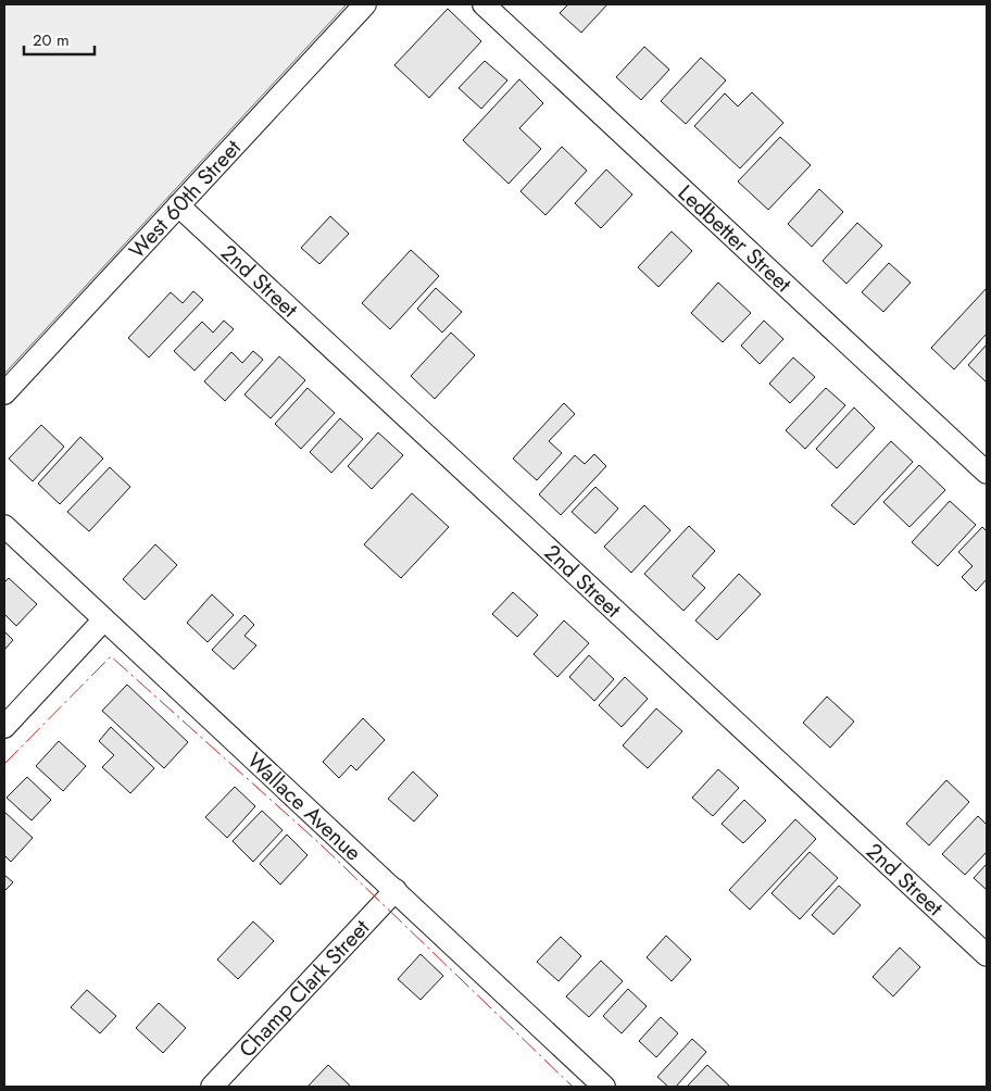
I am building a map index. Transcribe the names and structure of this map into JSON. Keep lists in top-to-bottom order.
{
  "streets": {
    "street": [
      "West 60th Street",
      "Ledbetter Street",
      "2nd Street",
      "Wallace Avenue",
      "Champ Clark Street"
    ]
  },
  "crossings": [
    ["West 60th Street", "2nd Street"],
    ["Wallace Avenue", "Champ Clark Street"]
  ],
  "scale_bar": "20 m"
}
